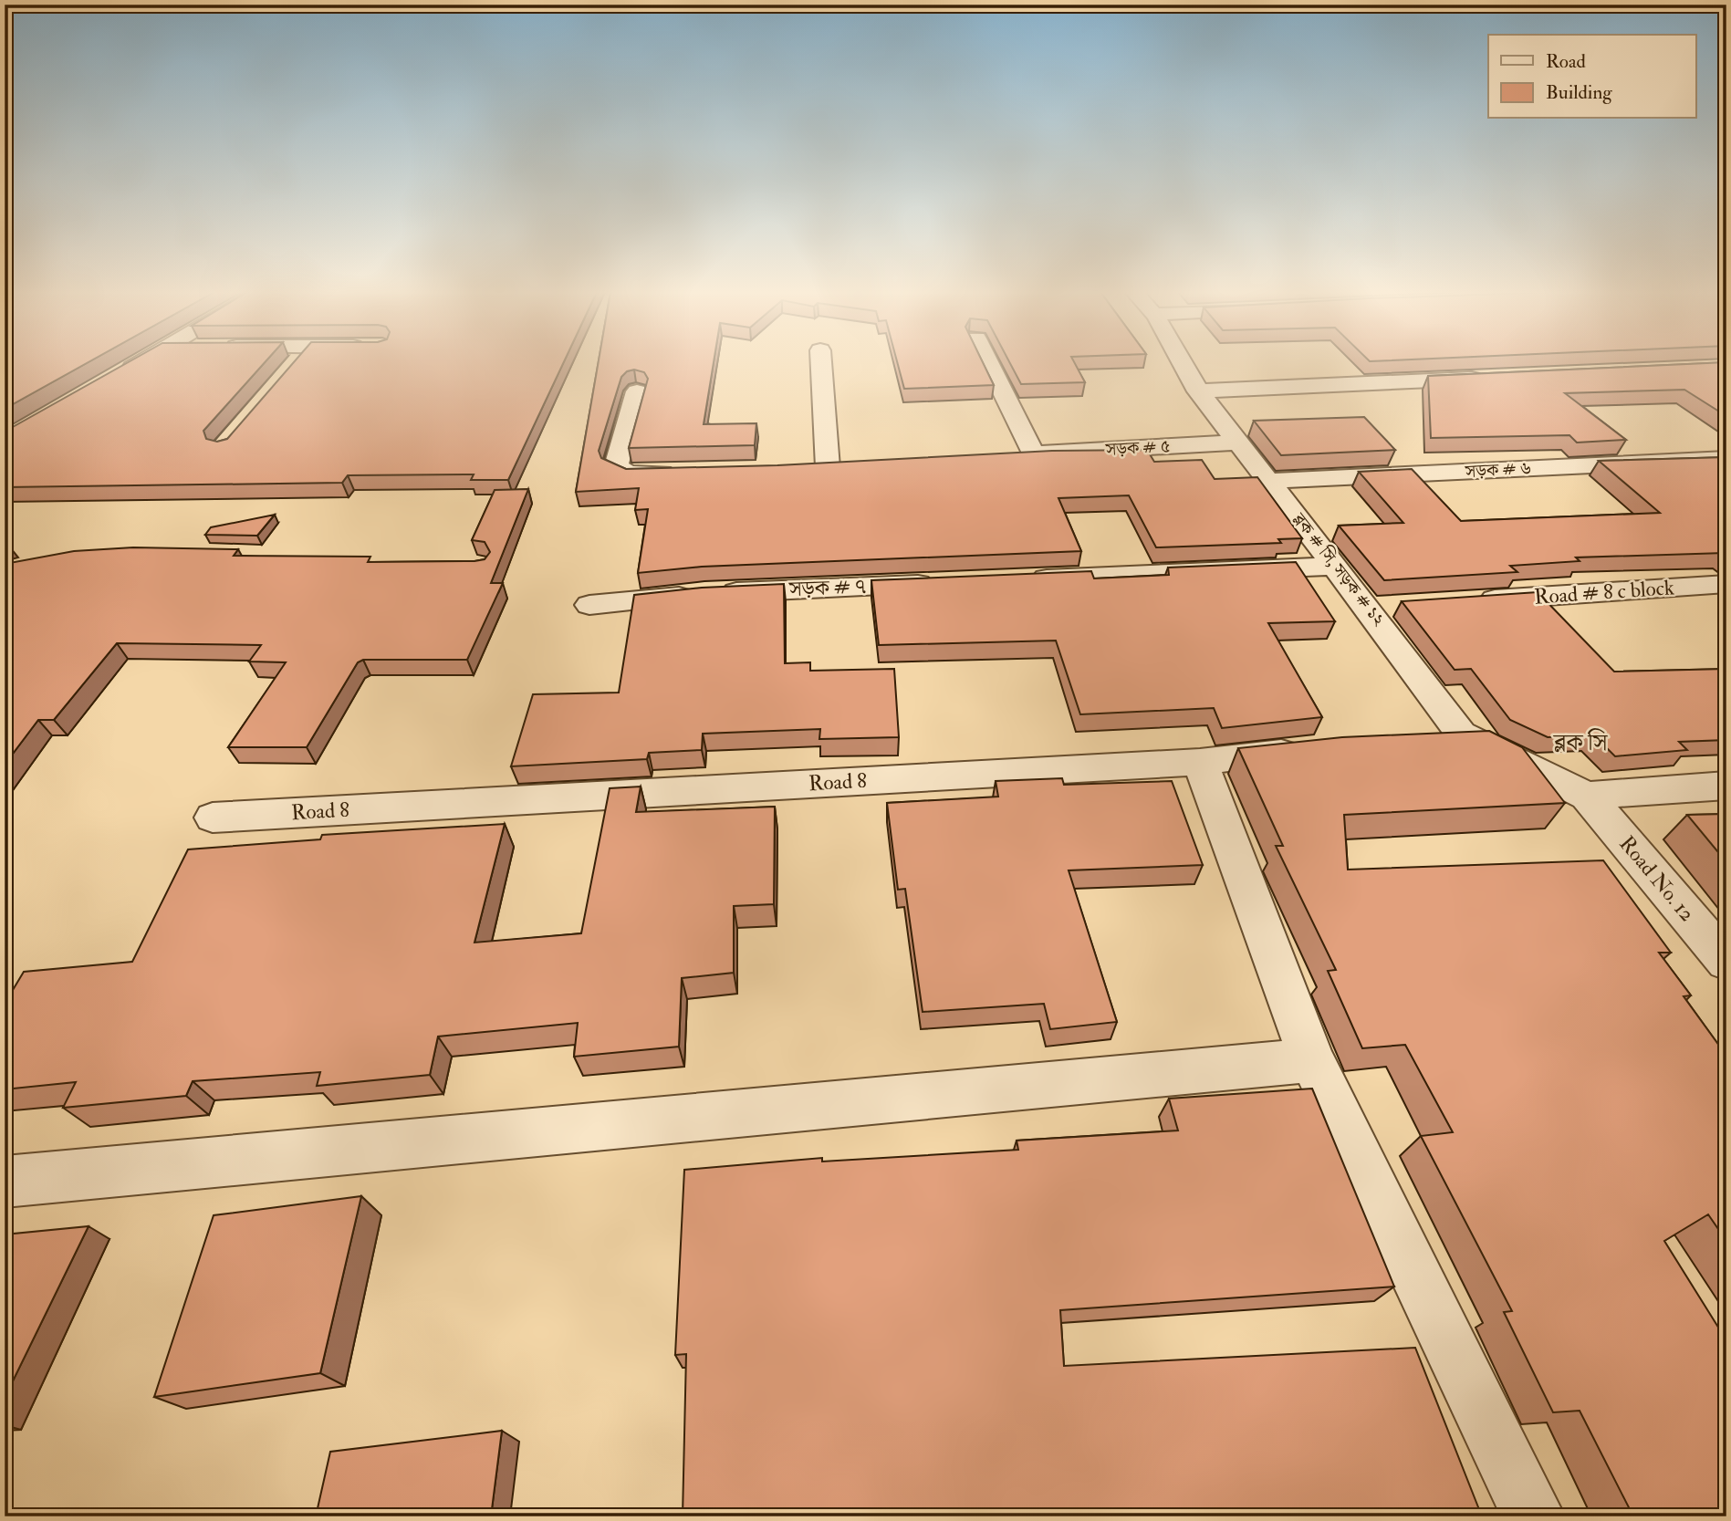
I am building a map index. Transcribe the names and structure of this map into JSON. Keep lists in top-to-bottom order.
{
  "streets": {
    "street": [
      "সড়ক # ৫",
      "সড়ক # ৬",
      "ব্লক # সি, সড়ক # ১২",
      "সড়ক # ৭",
      "Road # 8 c block",
      "Road 8",
      "Road No. 12"
    ]
  },
  "crossings": [
    ["সড়ক # ৫", "ব্লক # সি, সড়ক # ১২"],
    ["সড়ক # ৬", "ব্লক # সি, সড়ক # ১২"],
    ["ব্লক # সি, সড়ক # ১২", "Road No. 12"]
  ],
  "districts": ["ব্লক সি"],
  "legend": ["Road", "Building"]
}
